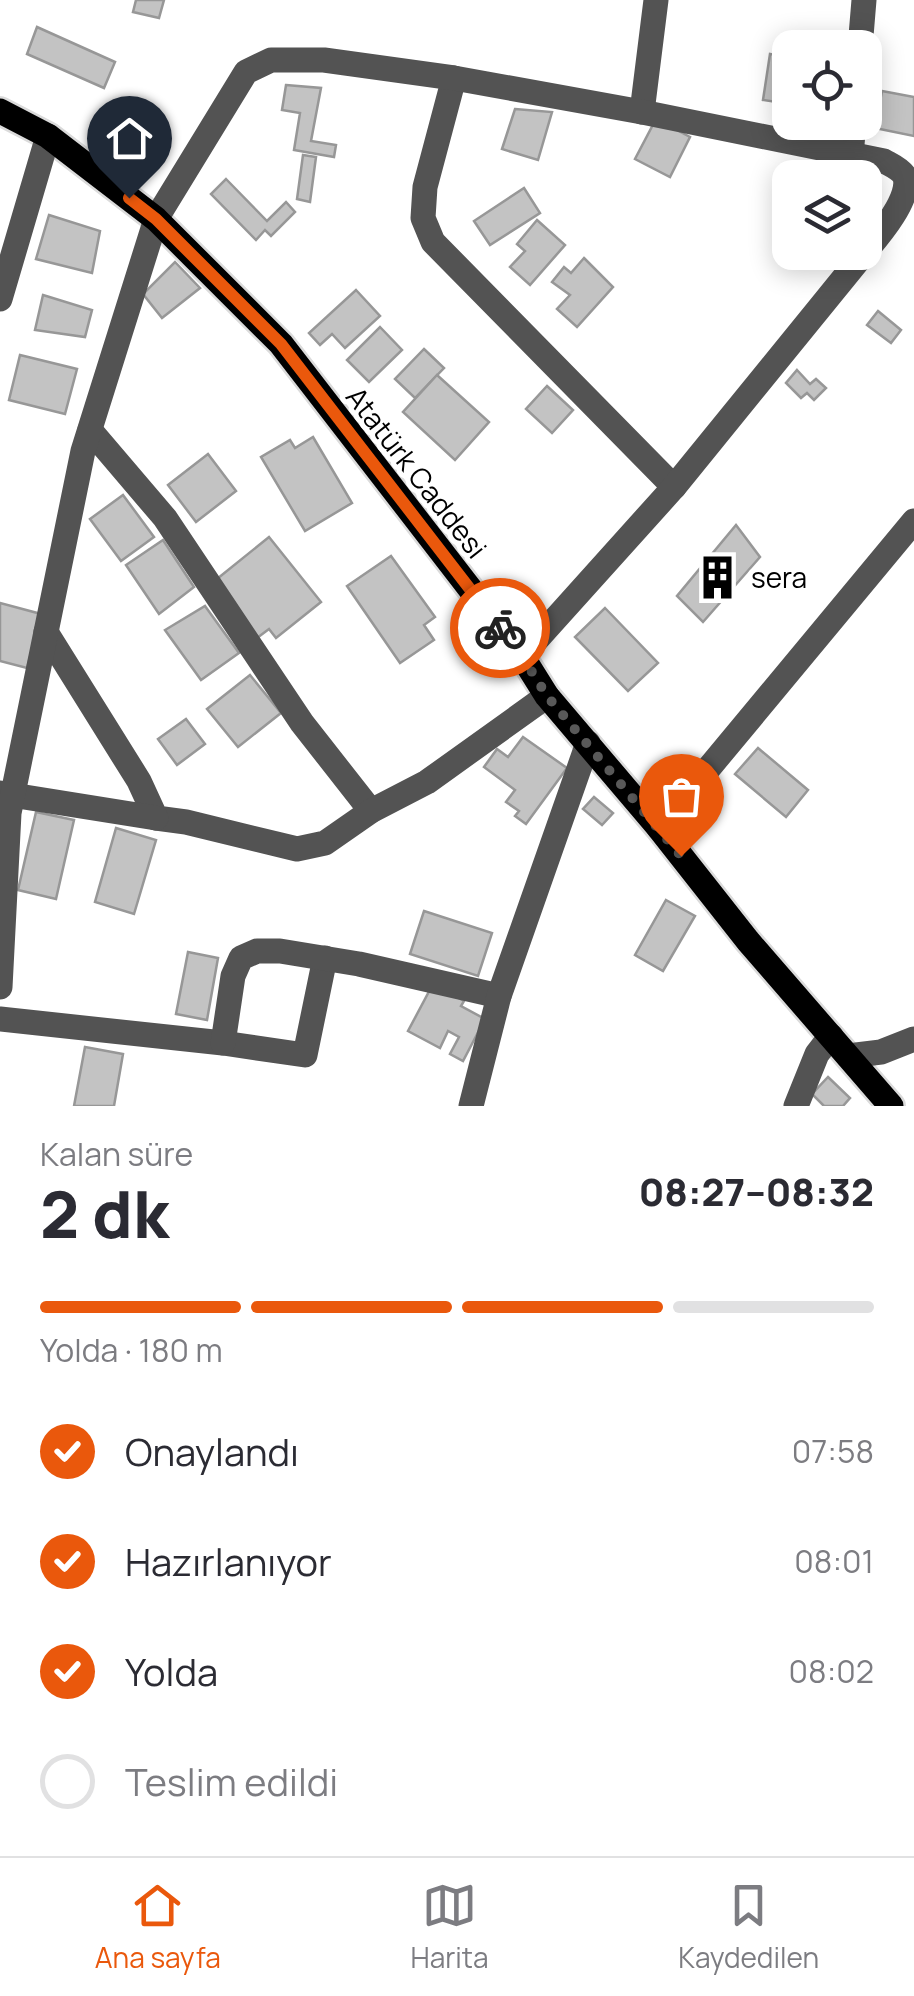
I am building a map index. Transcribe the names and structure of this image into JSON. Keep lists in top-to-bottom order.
{
  "streets": {
    "main road": ["Atatürk Caddesi"]
  },
  "places": {
    "building": ["sera"]
  },
  "page": {
    "heading": ["2 dk", "Kalan süre", "08:27–08:32"],
    "bar": "Yolda · 180 m",
    "list": [
      ["Onaylandı", "07:58"],
      ["Hazırlanıyor", "08:01"],
      ["Yolda", "08:02"],
      "Teslim edildi"
    ],
    "tabs": ["Ana sayfa", "Harita", "Kaydedilen"]
  }
}
